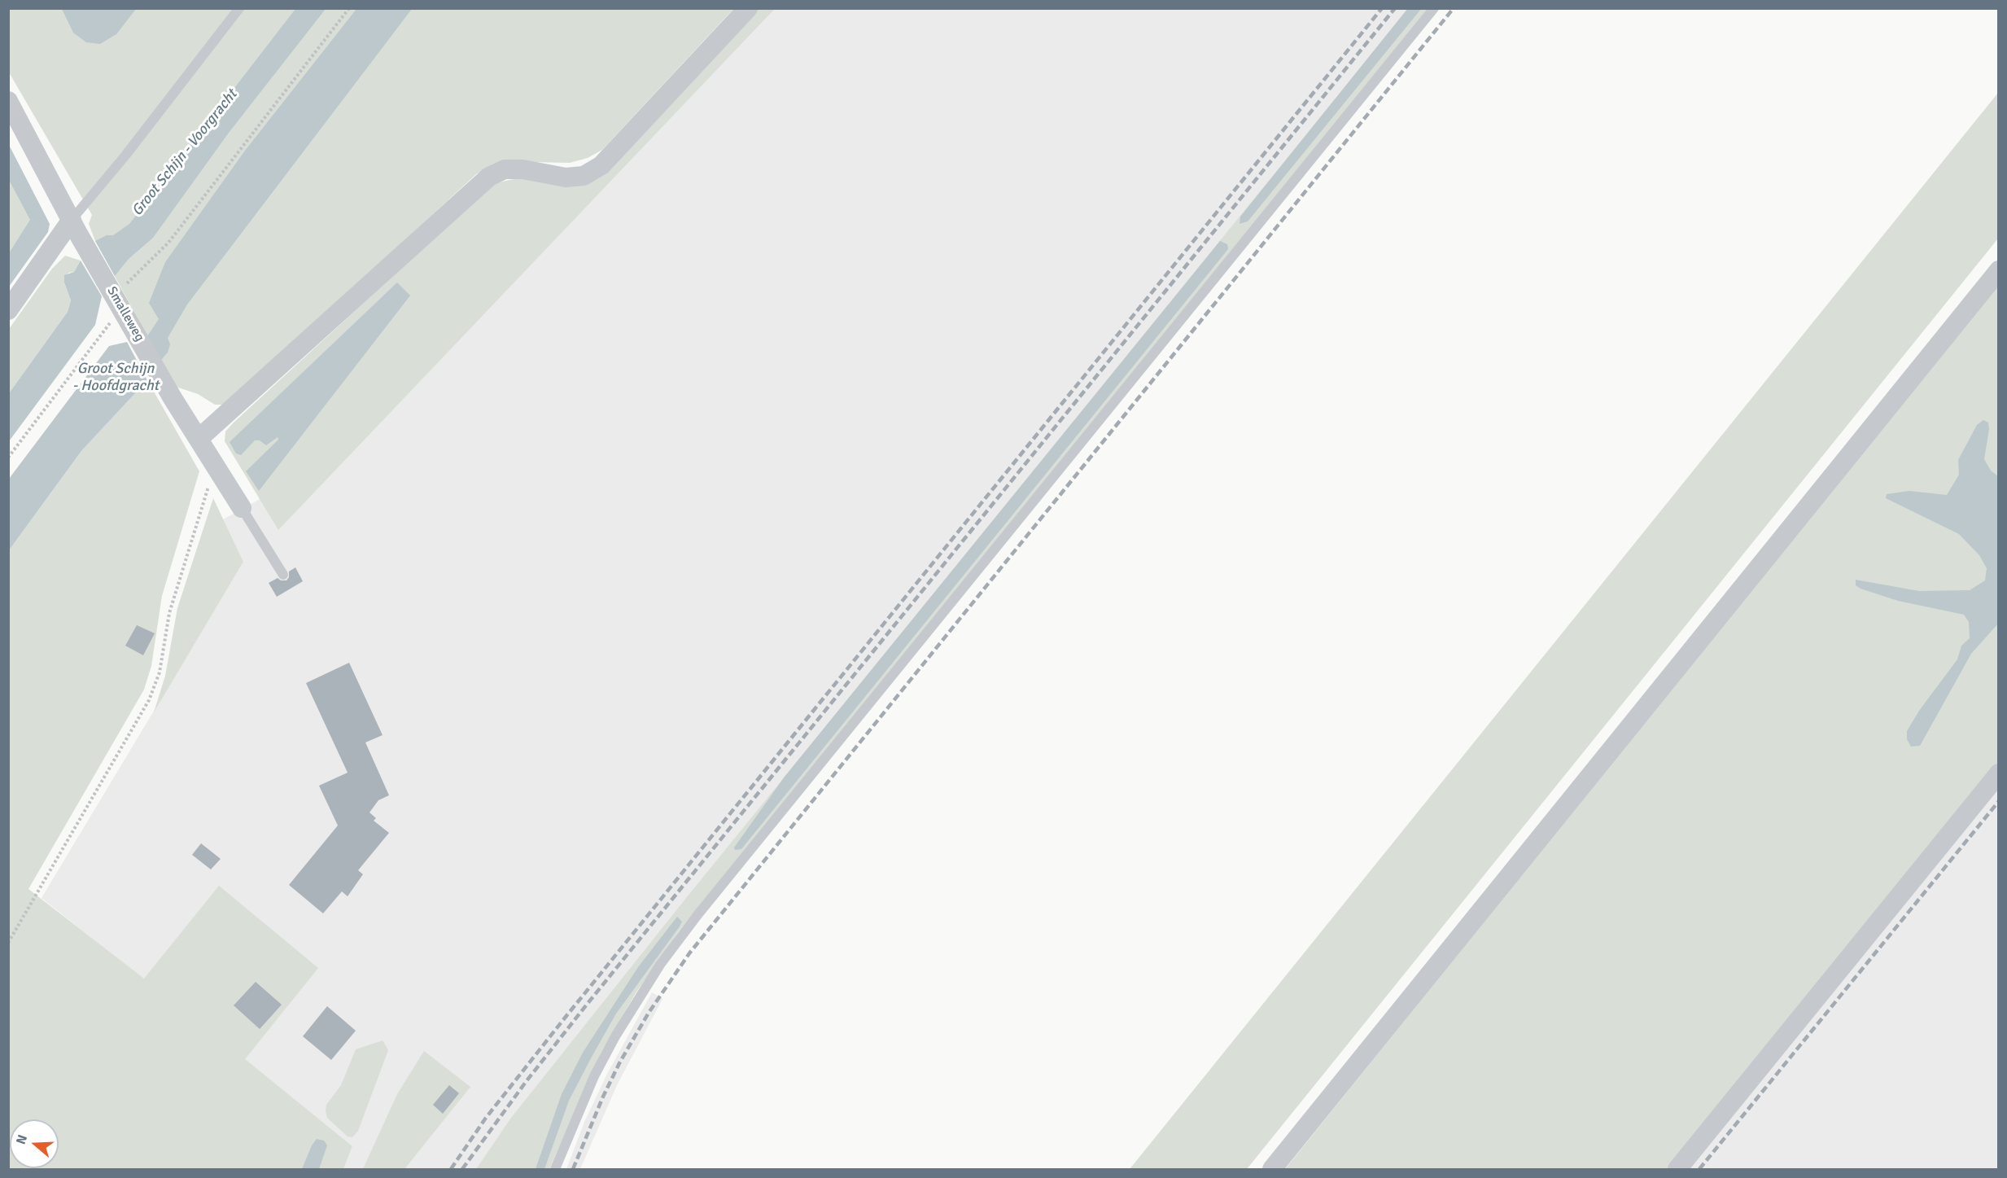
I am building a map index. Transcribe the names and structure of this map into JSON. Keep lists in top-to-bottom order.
{
  "streets": {
    "street": ["Smalleweg"]
  },
  "water": ["Groot Schijn - Voorgracht", "Groot Schijn - Hoofdgracht"],
  "north": "left"
}
